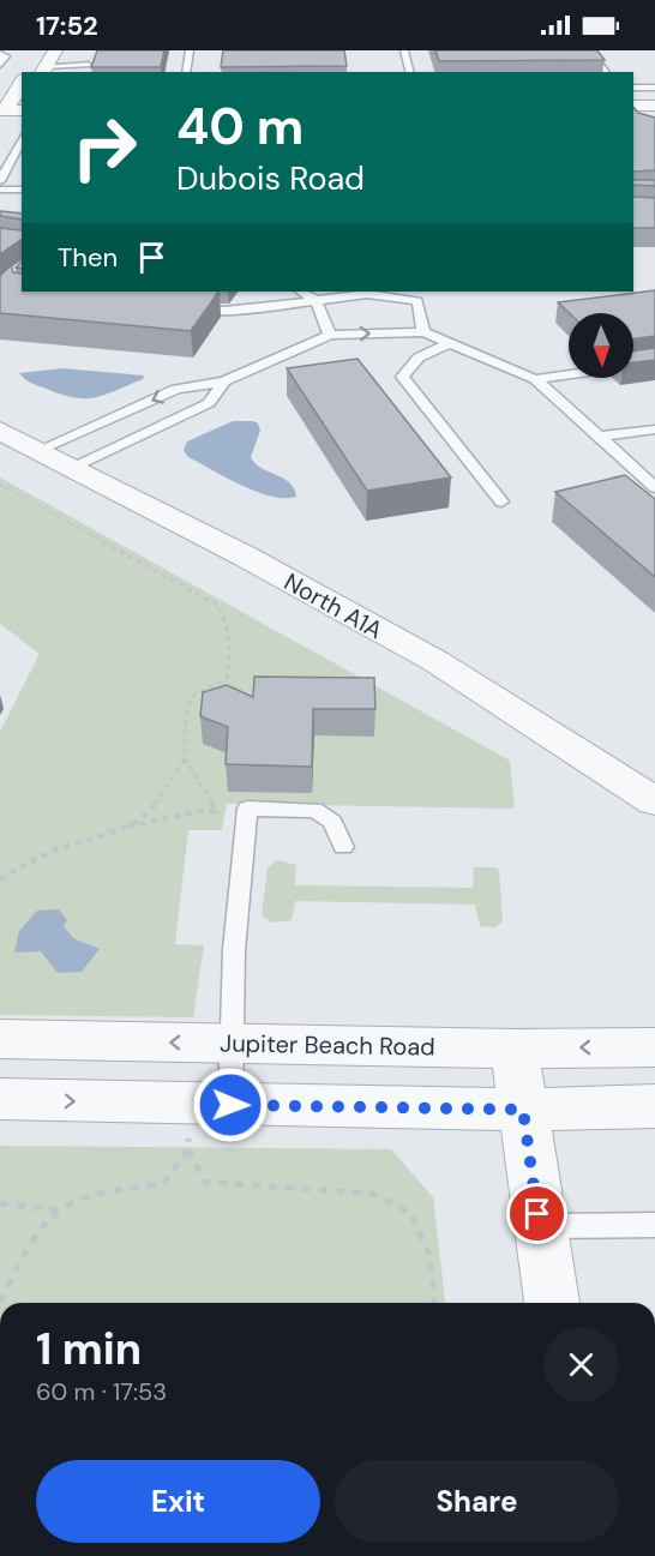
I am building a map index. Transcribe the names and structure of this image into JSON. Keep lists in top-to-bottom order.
{
  "streets": {
    "street": ["North A1A", "Jupiter Beach Road"]
  },
  "north": "bottom",
  "page": {
    "status": "17:52",
    "turn": ["40 m", "Dubois Road"],
    "then": "Then",
    "heading": ["1 min", "60 m · 17:53"],
    "buttons": ["Exit", "Share"]
  }
}
